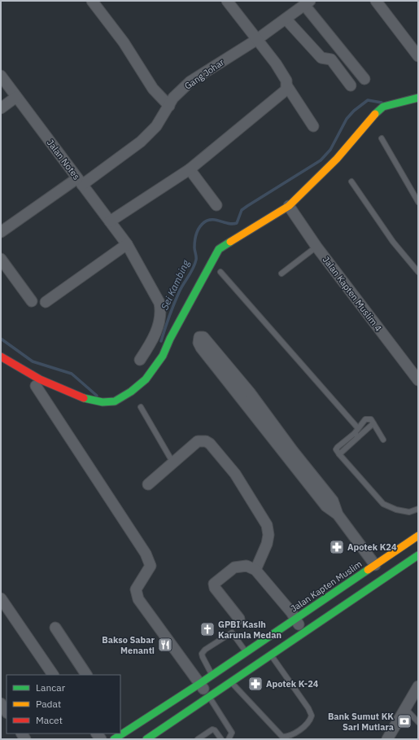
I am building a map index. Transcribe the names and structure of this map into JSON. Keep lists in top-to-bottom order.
{
  "streets": {
    "main road": ["Jalan Kapten Muslim"],
    "street": ["Gang Johar", "Jalan Notes", "Jalan Kapten Muslim 4"]
  },
  "crossings": [
    ["Gang Johar", "Jalan Notes"]
  ],
  "water": ["Sei Kambing"],
  "places": {
    "pharmacy": ["Apotek K24", "Apotek K-24"],
    "church": ["GPBI Kasih Karunia Medan"],
    "restaurant": ["Bakso Sabar Menanti"],
    "bank": ["Bank Sumut KK Sari Mutiara"]
  },
  "legend": ["Lancar", "Padat", "Macet"]
}
